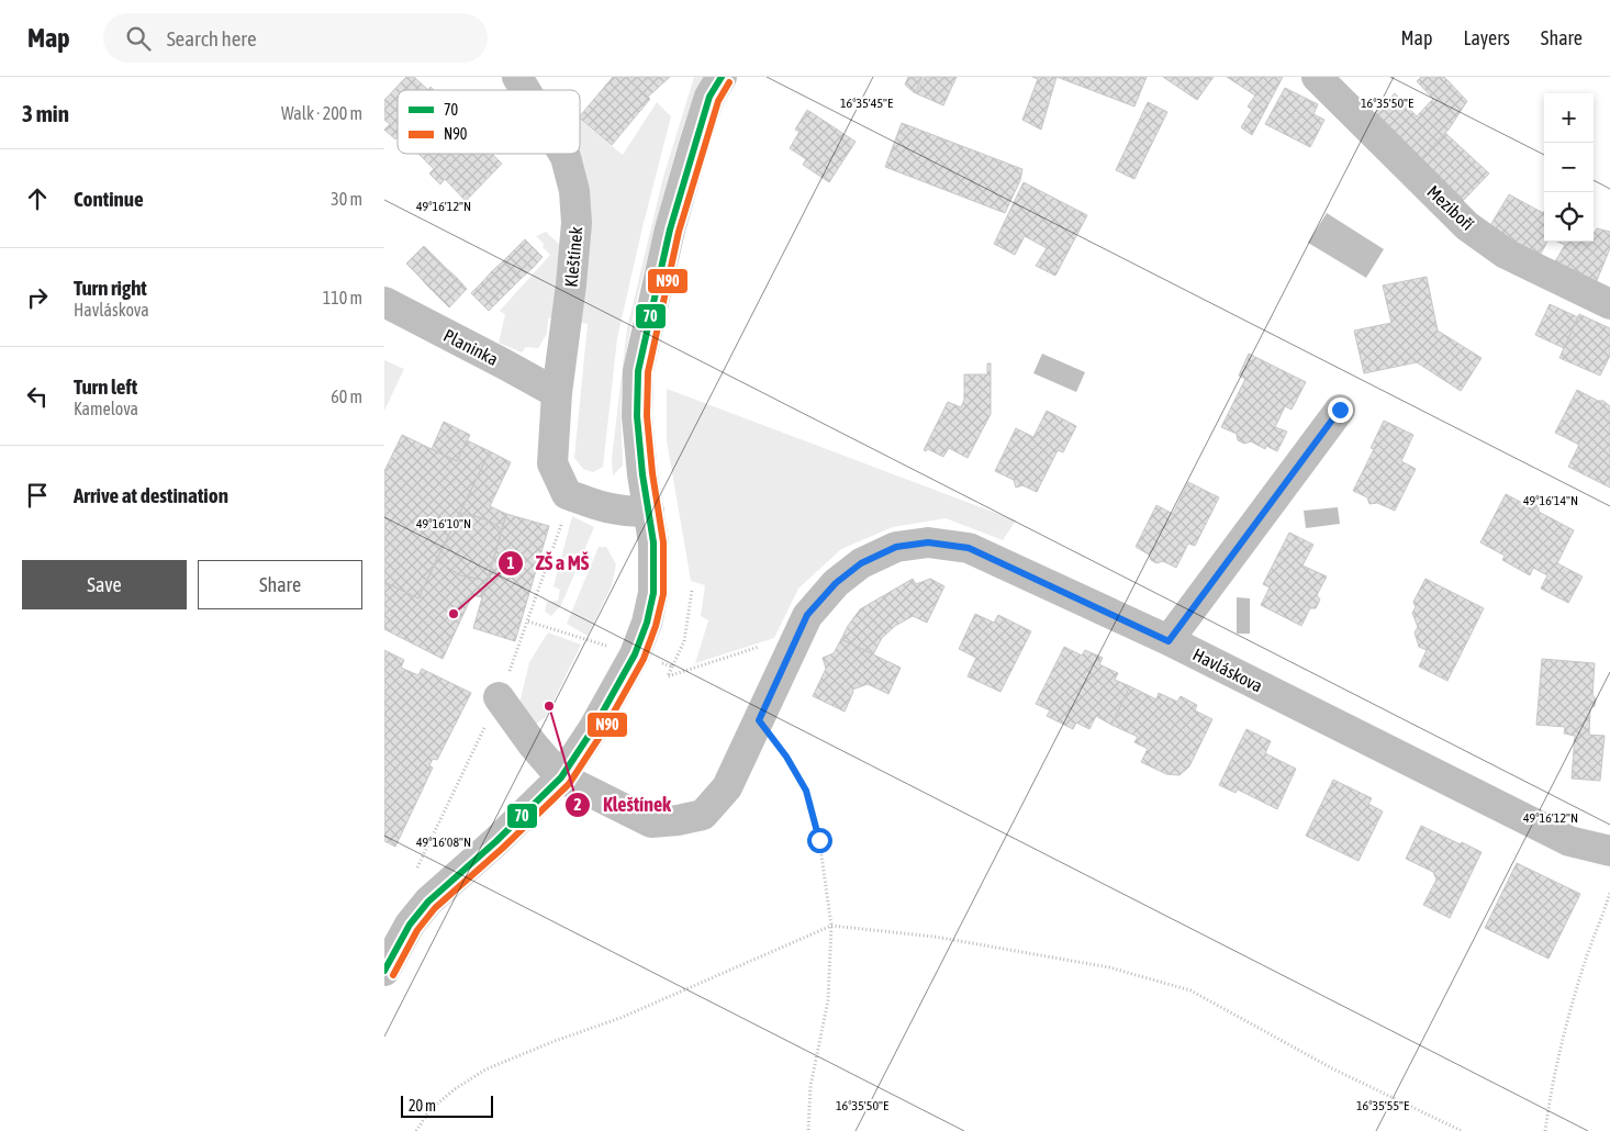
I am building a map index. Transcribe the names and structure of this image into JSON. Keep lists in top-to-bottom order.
{
  "streets": {
    "street": [
      "Meziboří",
      "Kleštínek",
      "Planinka",
      "Havláskova"
    ]
  },
  "crossings": [
    ["Kleštínek", "Planinka"]
  ],
  "places": ["ZŠ a MŠ", "Kleštínek"],
  "lines": ["transit line 70", "transit line N90"],
  "legend": ["70", "N90"],
  "scale_bar": "20 m",
  "page": {
    "header": "Map",
    "search": "Search here",
    "nav": ["Map", "Layers", "Share"],
    "heading": ["3 min", "Walk · 200 m"],
    "map_buttons": ["+", "−"],
    "list": [
      ["Continue", "30 m"],
      ["Turn right", "Havláskova", "110 m"],
      ["Turn left", "Kamelova", "60 m"],
      "Arrive at destination"
    ],
    "buttons": ["Save", "Share"],
    "scale": "20 m"
  },
  "coordinates": [
    "16°35'45\"E",
    "16°35'50\"E",
    "49°16'12\"N",
    "49°16'14\"N",
    "49°16'10\"N",
    "49°16'08\"N",
    "16°35'55\"E"
  ]
}
